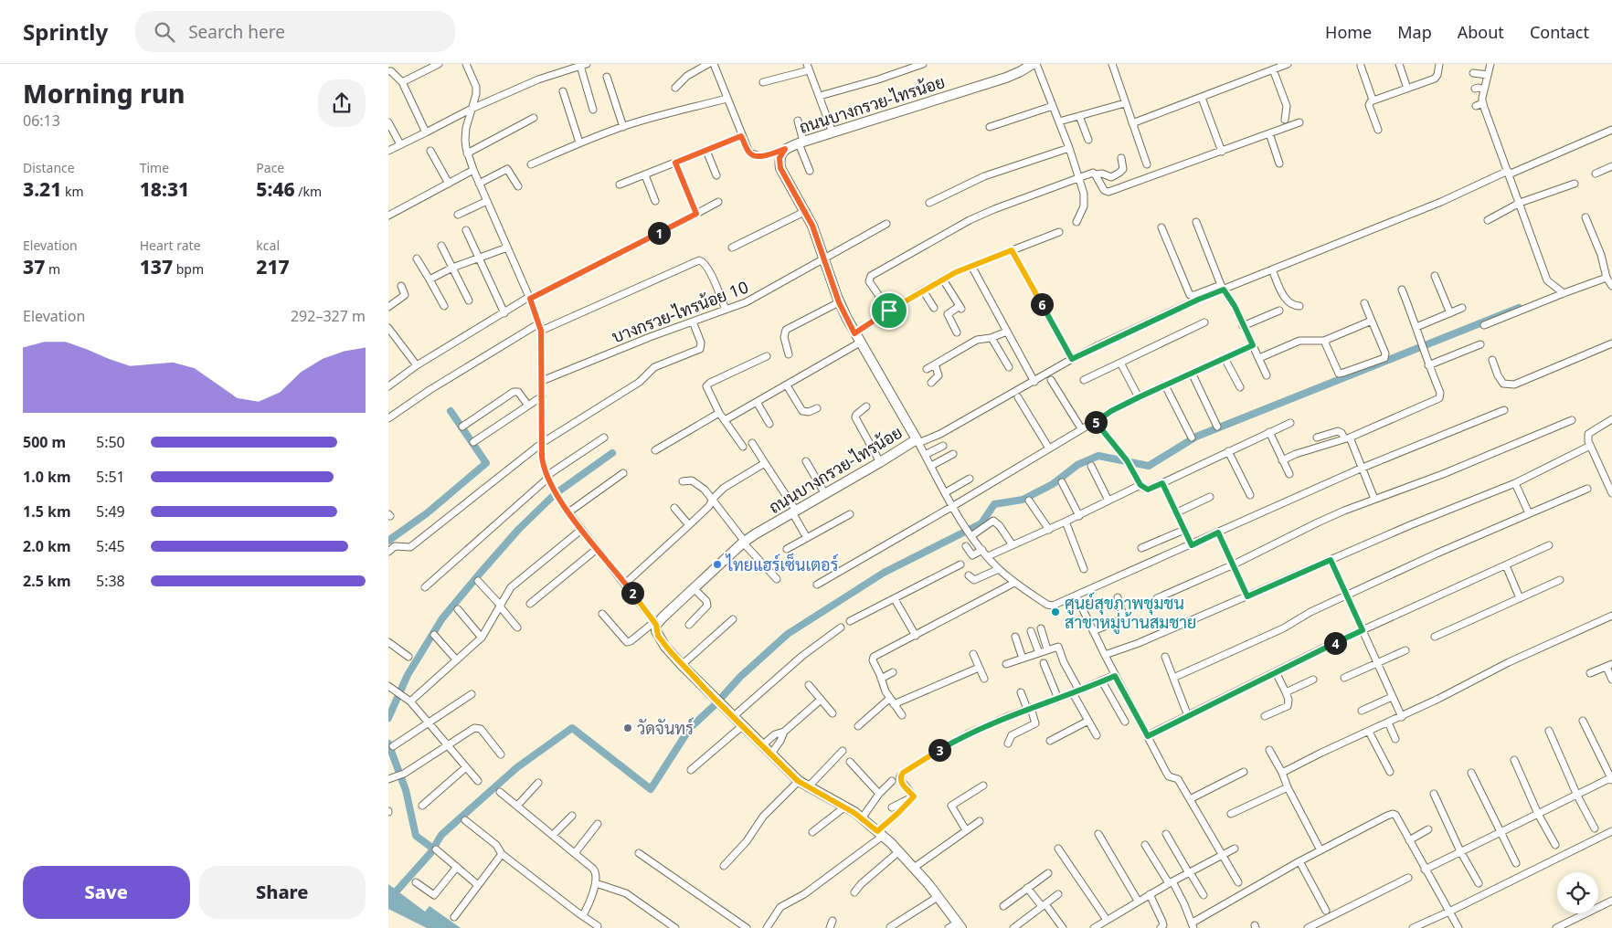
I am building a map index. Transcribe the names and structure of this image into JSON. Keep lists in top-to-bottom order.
{
  "streets": {
    "main road": ["ถนนบางกรวย-ไทรน้อย"],
    "street": ["บางกรวย-ไทรน้อย 10"]
  },
  "crossings": [
    ["ถนนบางกรวย-ไทรน้อย", "บางกรวย-ไทรน้อย 10"]
  ],
  "places": ["ไทยแฮร์เซ็นเตอร์", "ศูนย์สุขภาพชุมชน สาขาหมู่บ้านสมชาย", "วัดจันทร์"],
  "page": {
    "header": "Sprintly",
    "search": "Search here",
    "nav": [
      "Home",
      "Map",
      "About",
      "Contact"
    ],
    "heading": ["Morning run", "06:13"],
    "stats": [
      ["Distance", "3.21 km"],
      ["Time", "18:31"],
      ["Pace", "5:46 /km"],
      ["Elevation", "37 m"],
      ["Heart rate", "137 bpm"],
      ["kcal", "217"]
    ],
    "pins": [
      "1",
      "6",
      "5",
      "2",
      "4",
      "3"
    ],
    "chart": ["Elevation", "292–327 m"],
    "list": [
      {
        "name": "500 m",
        "note": "5:50"
      },
      {
        "name": "1.0 km",
        "note": "5:51"
      },
      {
        "name": "1.5 km",
        "note": "5:49"
      },
      {
        "name": "2.0 km",
        "note": "5:45"
      },
      {
        "name": "2.5 km",
        "note": "5:38"
      }
    ],
    "buttons": ["Save", "Share"]
  }
}
